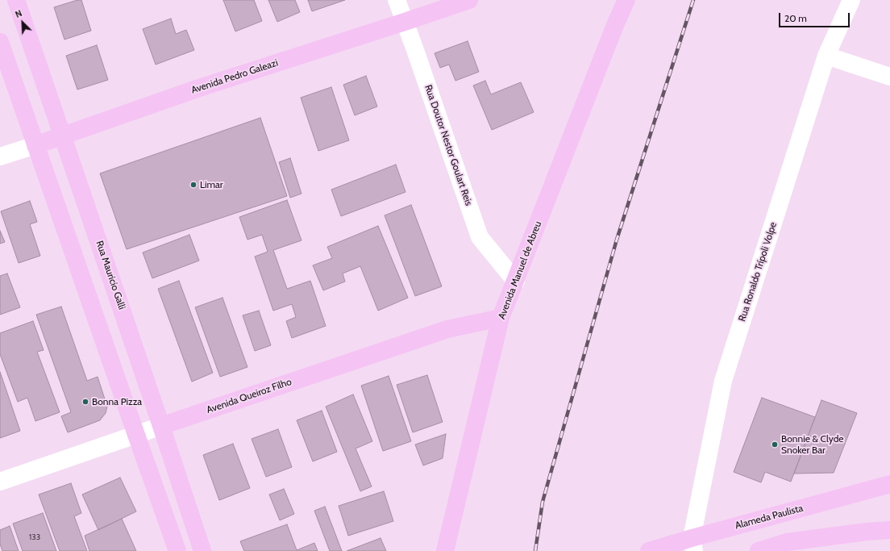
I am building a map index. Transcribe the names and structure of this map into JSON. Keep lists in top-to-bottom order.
{
  "streets": {
    "main road": [
      "Avenida Pedro Galeazi",
      "Avenida Manuel de Abreu",
      "Rua Mauricio Galli",
      "Avenida Queiroz Filho",
      "Alameda Paulista"
    ],
    "street": ["Rua Doutor Nestor Goulart Reis", "Rua Ronaldo Trípoli Volpe"]
  },
  "crossings": [
    ["Avenida Pedro Galeazi", "Rua Doutor Nestor Goulart Reis"],
    ["Avenida Pedro Galeazi", "Rua Mauricio Galli"],
    ["Rua Doutor Nestor Goulart Reis", "Avenida Manuel de Abreu"],
    ["Avenida Manuel de Abreu", "Avenida Queiroz Filho"],
    ["Rua Ronaldo Trípoli Volpe", "Alameda Paulista"],
    ["Rua Mauricio Galli", "Avenida Queiroz Filho"]
  ],
  "places": ["Limar", "Bonna Pizza", "Bonnie & Clyde Snoker Bar"],
  "house_numbers": ["133"],
  "scale_bar": "20 m",
  "north": "top left"
}
